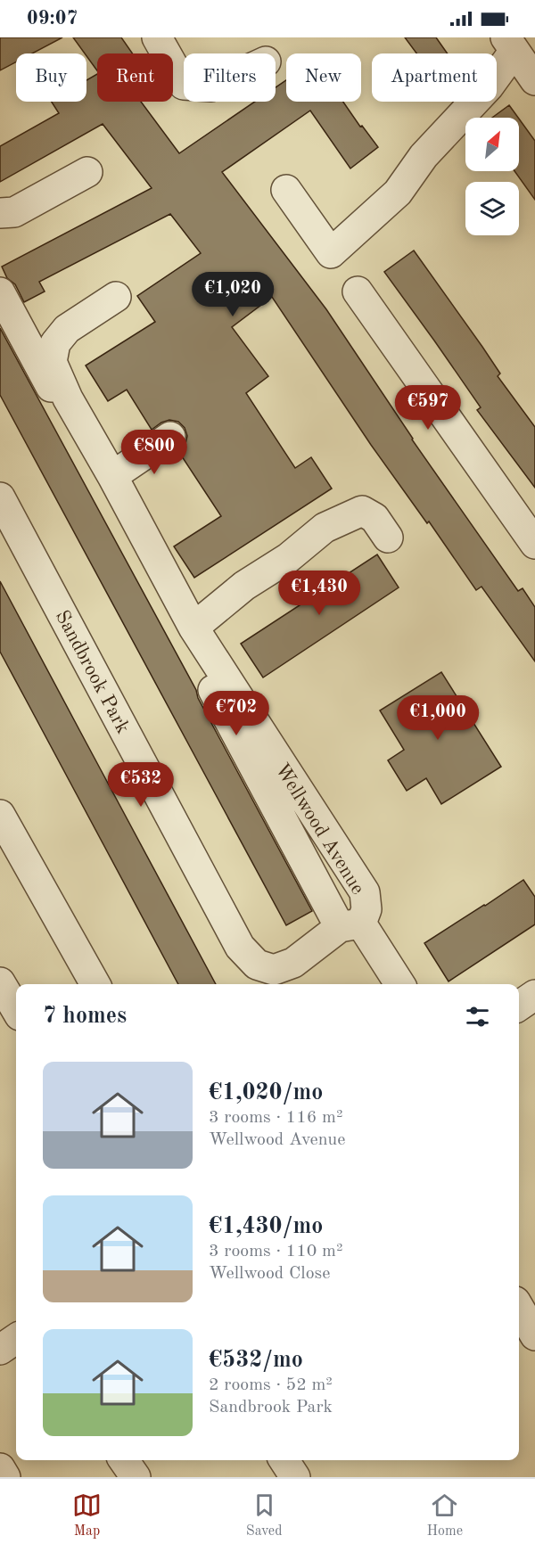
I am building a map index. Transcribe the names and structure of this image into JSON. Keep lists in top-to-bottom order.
{
  "streets": {
    "street": ["Sandbrook Park", "Wellwood Avenue"]
  },
  "crossings": [
    ["Sandbrook Park", "Wellwood Avenue"]
  ],
  "north": "top right",
  "page": {
    "status": "09:07",
    "chip": [
      "Buy",
      "Rent",
      "Filters",
      "New",
      "Apartment"
    ],
    "price": [
      "€1,020",
      "€597",
      "€800",
      "€1,430",
      "€702",
      "€1,000",
      "€532"
    ],
    "heading": "7 homes",
    "list": [
      {
        "name": "€1,020/mo",
        "note": "3 rooms · 116 m² · Wellwood Avenue"
      },
      {
        "name": "€1,430/mo",
        "note": "3 rooms · 110 m² · Wellwood Close"
      },
      {
        "name": "€532/mo",
        "note": "2 rooms · 52 m² · Sandbrook Park"
      }
    ],
    "tabs": ["Map", "Saved", "Home"]
  }
}
